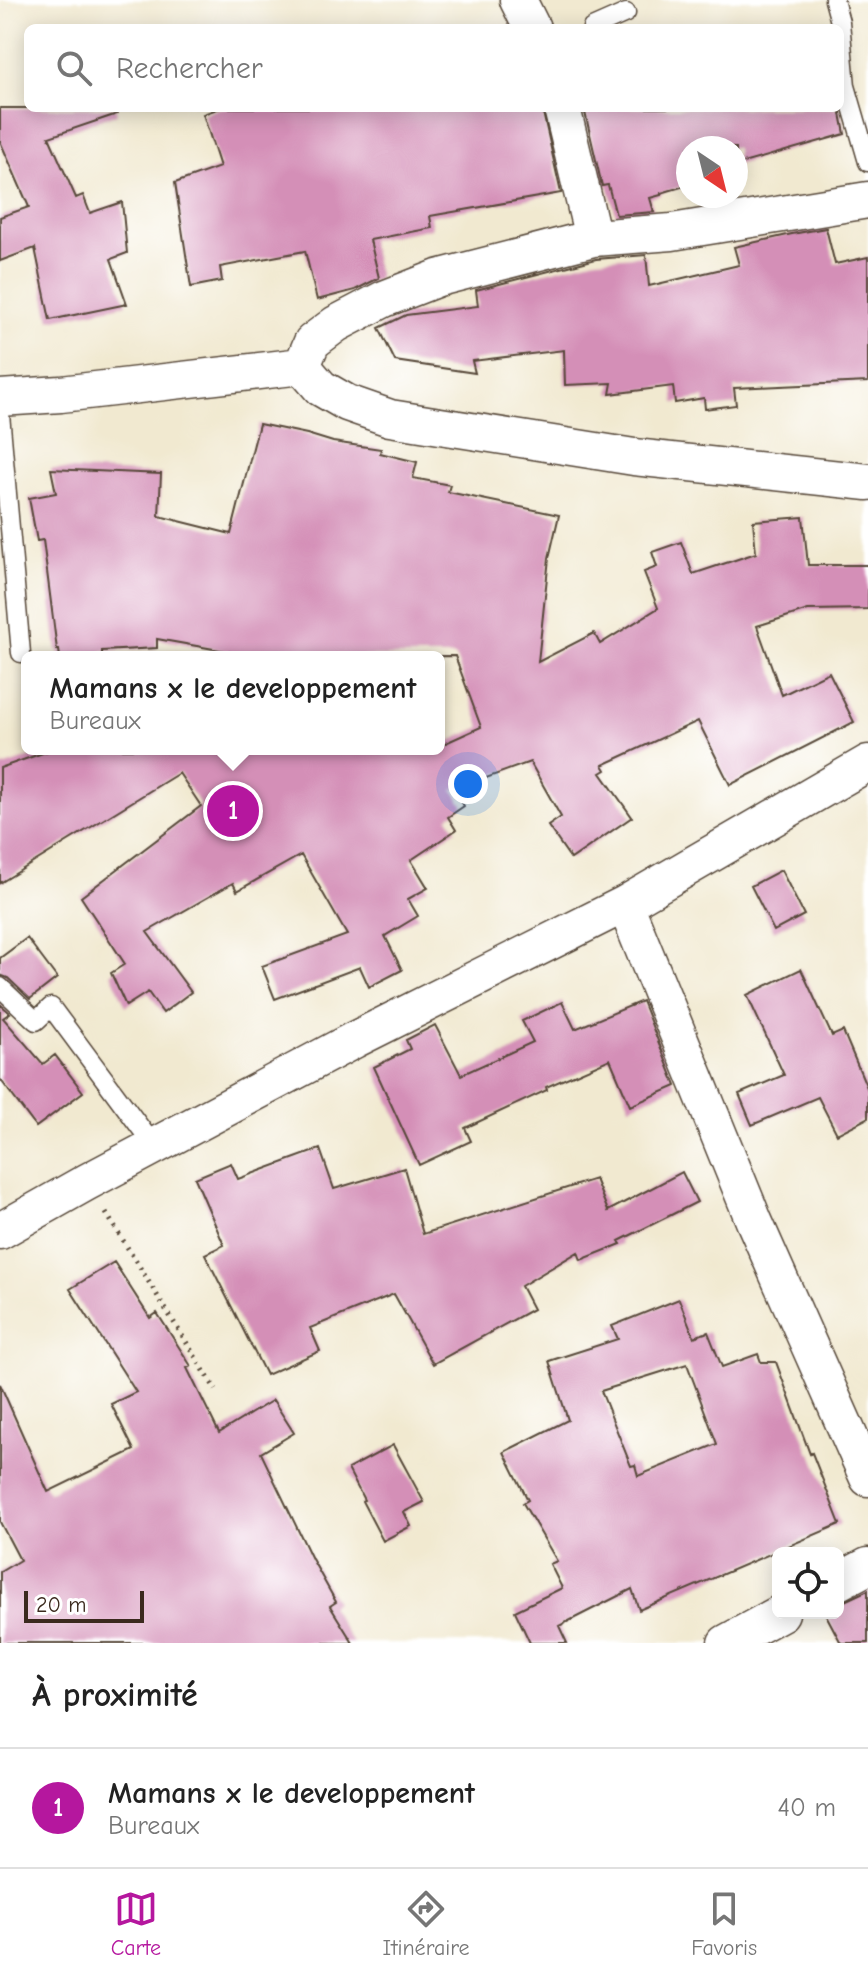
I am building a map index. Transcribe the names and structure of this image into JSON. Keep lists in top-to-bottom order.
{
  "scale_bar": "20 m",
  "north": "bottom right",
  "page": {
    "search": "Rechercher",
    "popup": ["Mamans x le developpement", "Bureaux"],
    "pins": "1",
    "scale": "20 m",
    "heading": "À proximité",
    "list": [
      {
        "mark": "1",
        "name": "Mamans x le developpement",
        "note": "Bureaux",
        "value": "40 m"
      }
    ],
    "nav": ["Carte", "Itinéraire", "Favoris"]
  }
}
